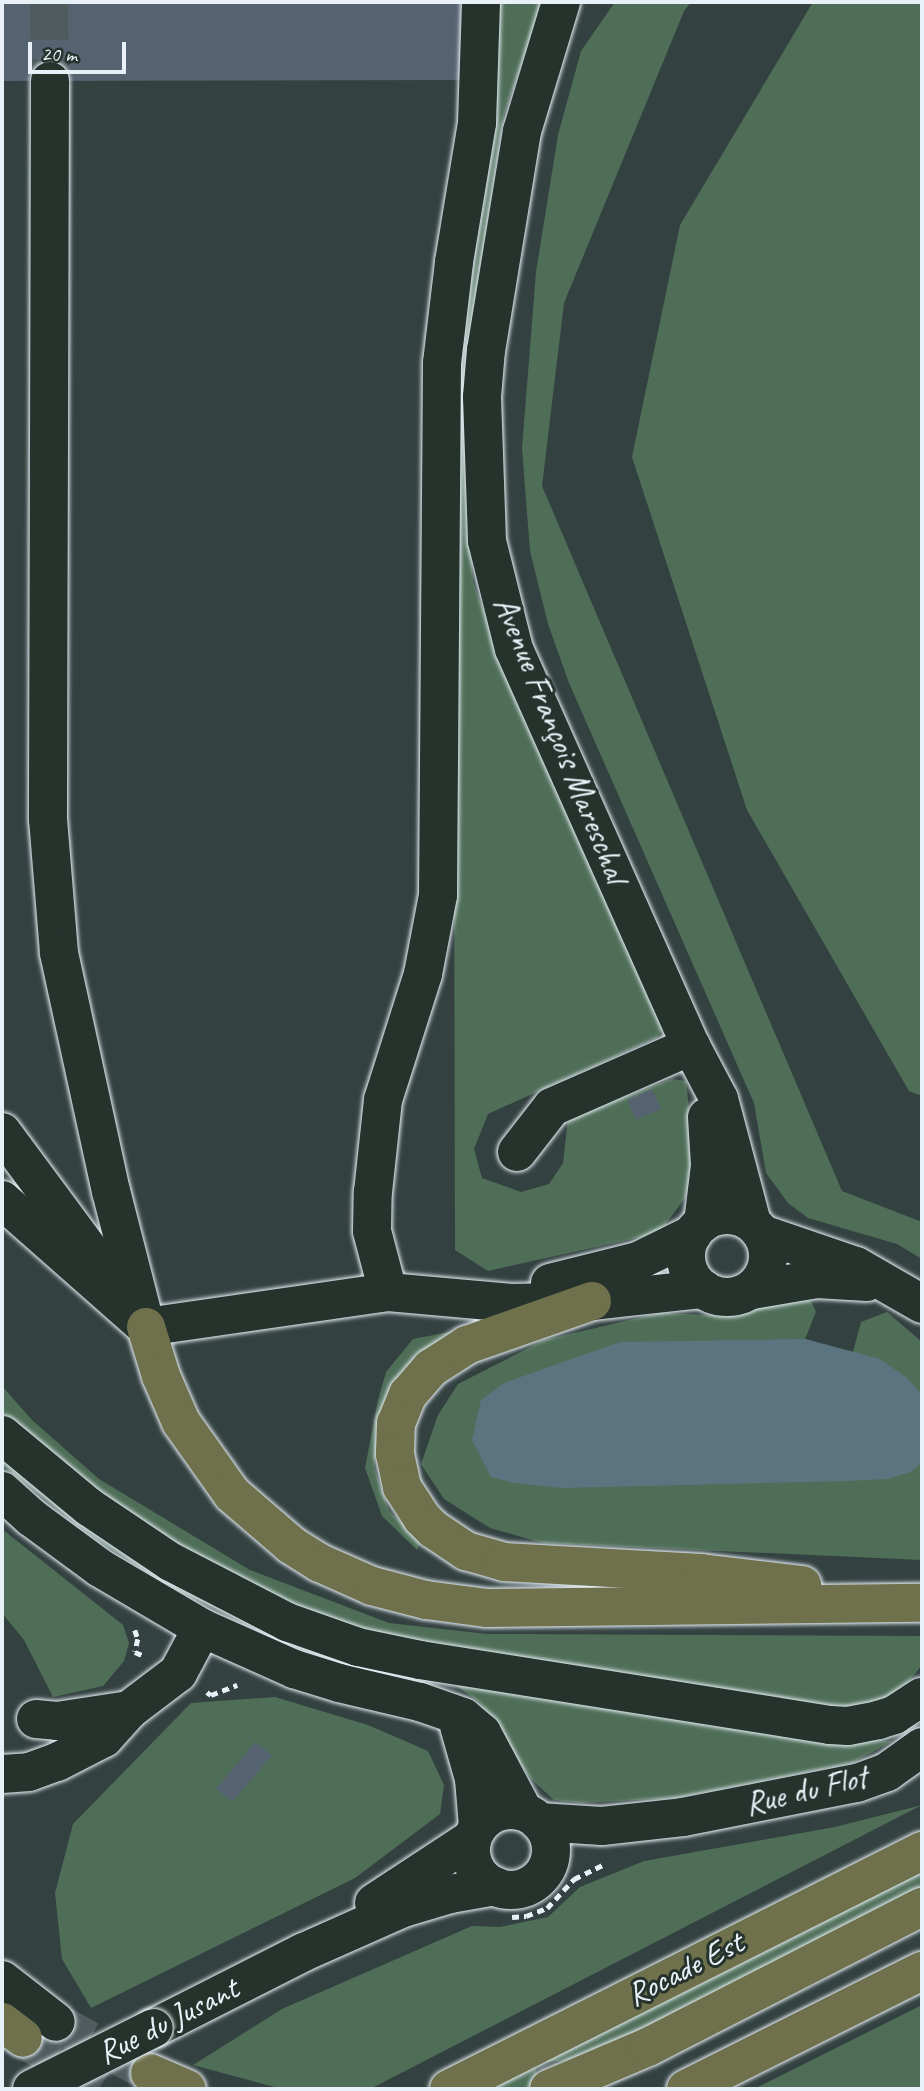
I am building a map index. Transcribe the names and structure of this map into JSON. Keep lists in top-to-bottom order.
{
  "streets": {
    "highway": ["Rocade Est"],
    "street": ["Avenue François Mareschal", "Rue du Flot", "Rue du Jusant"]
  },
  "crossings": [
    ["Rue du Flot", "Rue du Jusant"]
  ],
  "scale_bar": "20 m"
}
